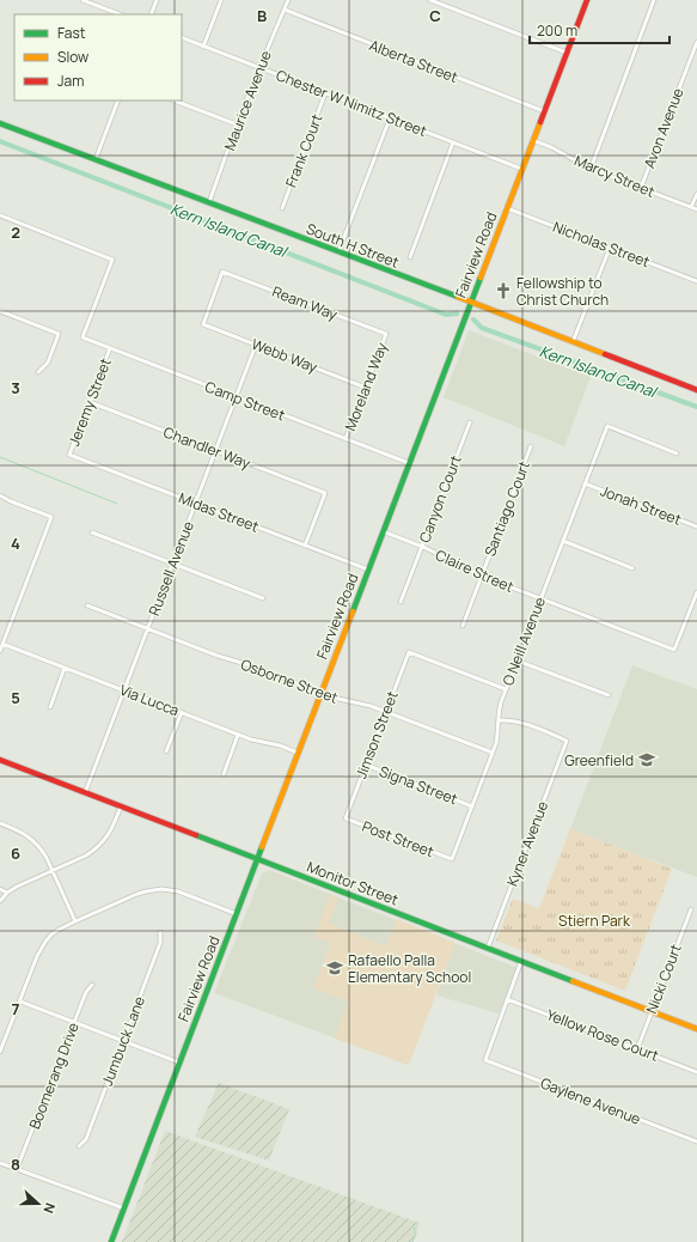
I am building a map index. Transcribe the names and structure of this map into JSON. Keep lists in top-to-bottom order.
{
  "streets": {
    "street": [
      "Alberta Street",
      "Maurice Avenue",
      "Chester W Nimitz Street",
      "Avon Avenue",
      "Frank Court",
      "Marcy Street",
      "Nicholas Street",
      "South H Street",
      "Fairview Road",
      "Ream Way",
      "Webb Way",
      "Moreland Way",
      "Camp Street",
      "Jeremy Street",
      "Chandler Way",
      "Canyon Court",
      "Jonah Street",
      "Santiago Court",
      "Midas Street",
      "Russell Avenue",
      "Claire Street",
      "O Neill Avenue",
      "Osborne Street",
      "Via Lucca",
      "Jimson Street",
      "Signa Street",
      "Post Street",
      "Kyner Avenue",
      "Monitor Street",
      "Nicki Court",
      "Yellow Rose Court",
      "Jumbuck Lane",
      "Boomerang Drive",
      "Gaylene Avenue"
    ]
  },
  "crossings": [
    ["Alberta Street", "Maurice Avenue"],
    ["Alberta Street", "Fairview Road"],
    ["Maurice Avenue", "Chester W Nimitz Street"],
    ["Maurice Avenue", "South H Street"],
    ["Chester W Nimitz Street", "Frank Court"],
    ["Chester W Nimitz Street", "Fairview Road"],
    ["Avon Avenue", "Marcy Street"],
    ["Marcy Street", "Fairview Road"],
    ["Nicholas Street", "Fairview Road"],
    ["South H Street", "Fairview Road"],
    ["Fairview Road", "Camp Street"],
    ["Fairview Road", "Midas Street"],
    ["Fairview Road", "Claire Street"],
    ["Fairview Road", "Osborne Street"],
    ["Fairview Road", "Via Lucca"],
    ["Fairview Road", "Monitor Street"],
    ["Ream Way", "Webb Way"],
    ["Ream Way", "Moreland Way"],
    ["Webb Way", "Moreland Way"],
    ["Webb Way", "Russell Avenue"],
    ["Moreland Way", "Camp Street"],
    ["Camp Street", "Jeremy Street"],
    ["Camp Street", "Russell Avenue"],
    ["Jeremy Street", "Chandler Way"],
    ["Jeremy Street", "Midas Street"],
    ["Chandler Way", "Midas Street"],
    ["Chandler Way", "Russell Avenue"],
    ["Canyon Court", "Claire Street"],
    ["Jonah Street", "O Neill Avenue"],
    ["Santiago Court", "Claire Street"],
    ["Midas Street", "Russell Avenue"],
    ["Russell Avenue", "Osborne Street"],
    ["Russell Avenue", "Via Lucca"],
    ["Russell Avenue", "Monitor Street"],
    ["Claire Street", "O Neill Avenue"],
    ["O Neill Avenue", "Osborne Street"],
    ["O Neill Avenue", "Jimson Street"],
    ["O Neill Avenue", "Signa Street"],
    ["O Neill Avenue", "Post Street"],
    ["O Neill Avenue", "Kyner Avenue"],
    ["Osborne Street", "Jimson Street"],
    ["Jimson Street", "Signa Street"],
    ["Jimson Street", "Post Street"],
    ["Kyner Avenue", "Monitor Street"],
    ["Monitor Street", "Nicki Court"],
    ["Nicki Court", "Yellow Rose Court"],
    ["Yellow Rose Court", "Gaylene Avenue"]
  ],
  "water": ["Kern Island Canal"],
  "parks": ["Stiern Park"],
  "places": {
    "church": ["Fellowship to Christ Church"],
    "school or university": ["Greenfield", "Rafaello Palla Elementary School"]
  },
  "legend": ["Fast", "Slow", "Jam"],
  "scale_bar": "200 m",
  "north": "right",
  "grid": {
    "columns": ["B", "C"],
    "rows": [
      "2",
      "3",
      "4",
      "5",
      "6",
      "7",
      "8"
    ]
  }
}
